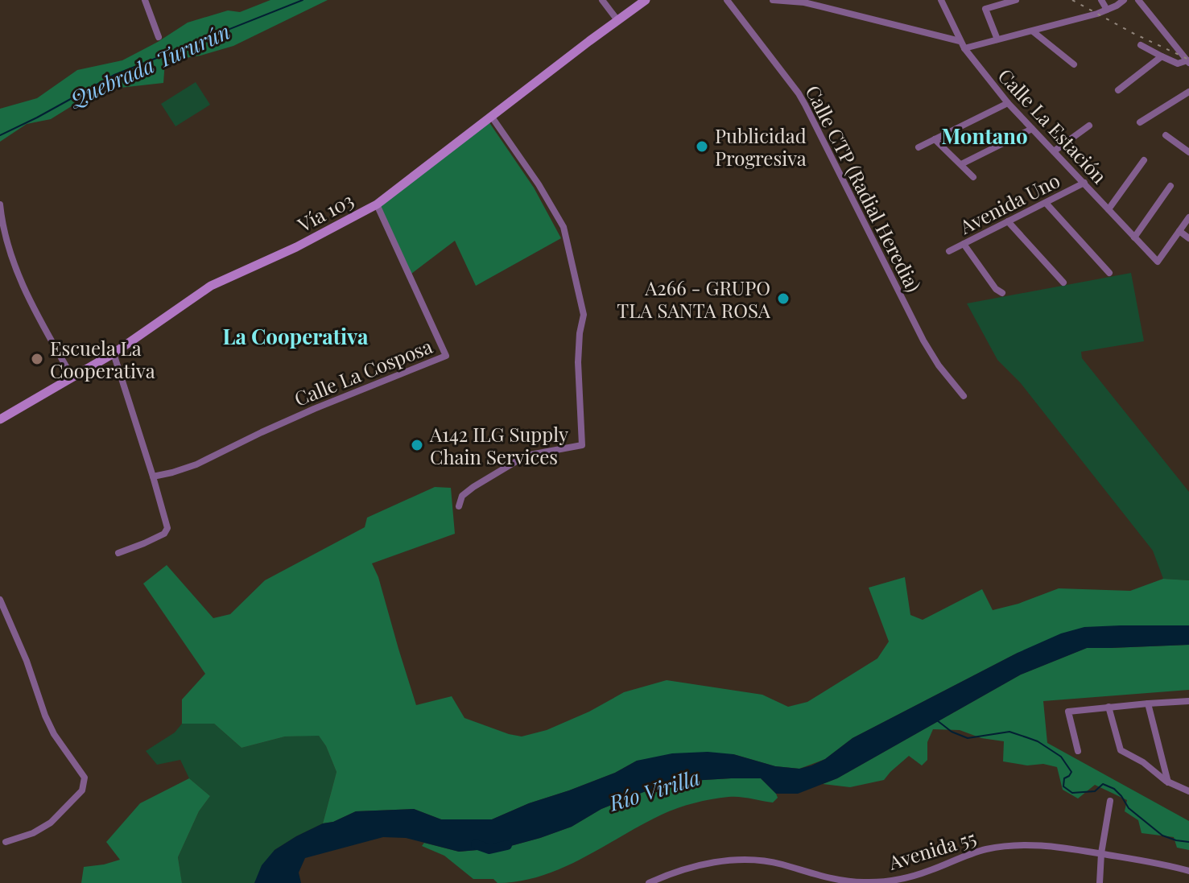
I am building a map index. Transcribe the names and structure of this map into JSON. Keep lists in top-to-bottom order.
{
  "streets": {
    "main road": ["Vía 103"],
    "street": [
      "Calle La Estación",
      "Calle CTP (Radial Heredia)",
      "Avenida Uno",
      "Calle La Cosposa",
      "Avenida 55"
    ]
  },
  "crossings": [
    ["Calle La Estación", "Avenida Uno"],
    ["Vía 103", "Calle La Cosposa"]
  ],
  "districts": ["Montano", "La Cooperativa"],
  "water": ["Quebrada Tururún", "Río Virilla"],
  "places": [
    "Publicidad Progresiva",
    "A266 - GRUPO TLA SANTA ROSA",
    "Escuela La Cooperativa",
    "A142 ILG Supply Chain Services"
  ]
}
